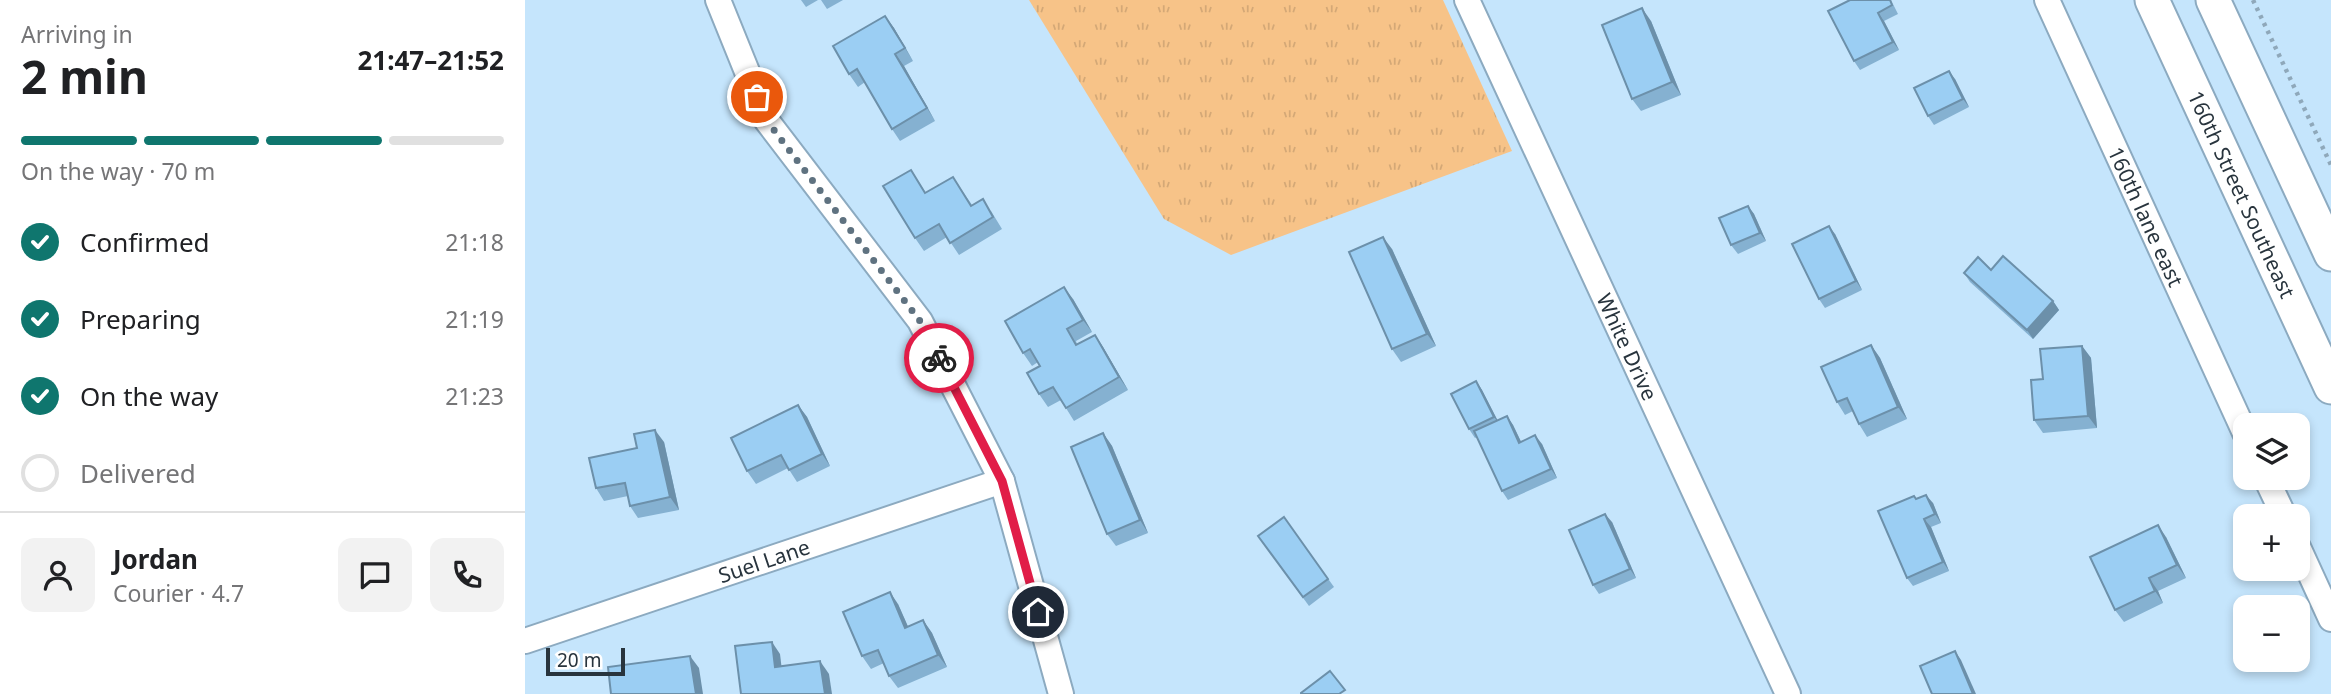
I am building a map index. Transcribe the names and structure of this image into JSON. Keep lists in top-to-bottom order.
{
  "streets": {
    "street": [
      "160th Street Southeast",
      "160th lane east",
      "White Drive",
      "Suel Lane"
    ]
  },
  "scale_bar": "20 m",
  "page": {
    "heading": ["2 min", "Arriving in", "21:47–21:52"],
    "panel": ["Jordan", "Courier · 4.7"],
    "bar": "On the way · 70 m",
    "list": [
      ["Confirmed", "21:18"],
      ["Preparing", "21:19"],
      ["On the way", "21:23"],
      "Delivered"
    ],
    "map_buttons": ["+", "−"],
    "scale": "20 m"
  }
}
